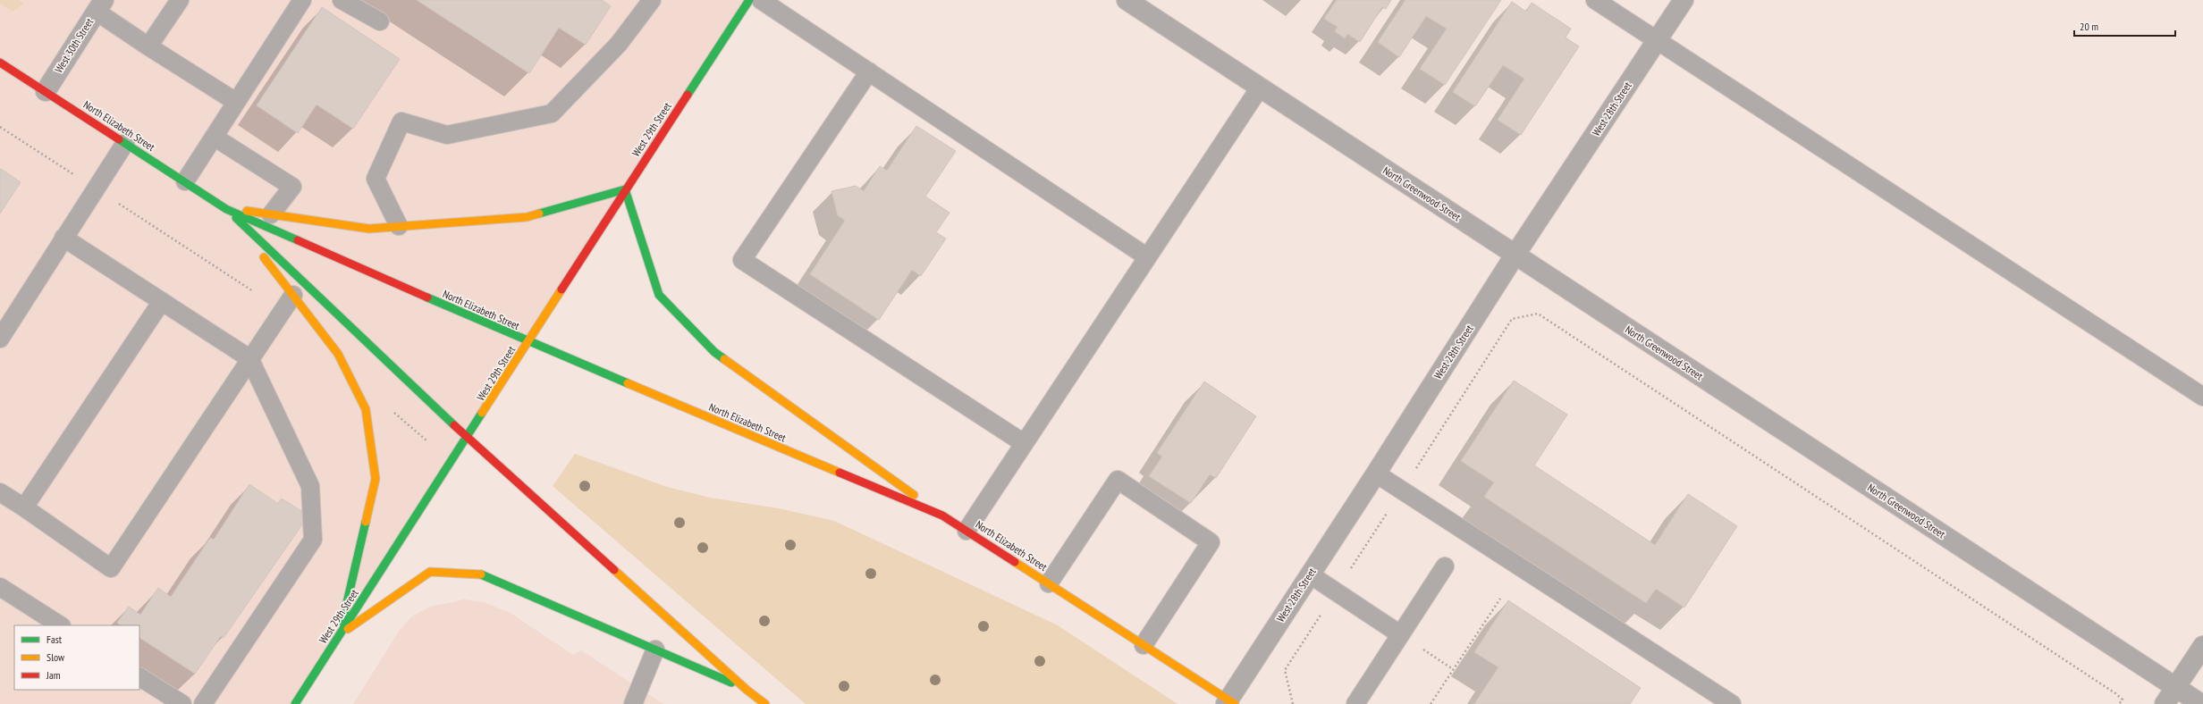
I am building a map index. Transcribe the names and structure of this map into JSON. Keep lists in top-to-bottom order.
{
  "streets": {
    "main road": ["North Elizabeth Street", "West 29th Street"],
    "street": ["West 30th Street", "West 28th Street", "North Greenwood Street"]
  },
  "crossings": [
    ["West 30th Street", "North Elizabeth Street"],
    ["West 28th Street", "North Elizabeth Street"],
    ["West 28th Street", "North Greenwood Street"],
    ["North Elizabeth Street", "West 29th Street"]
  ],
  "legend": ["Fast", "Slow", "Jam"],
  "scale_bar": "20 m"
}
